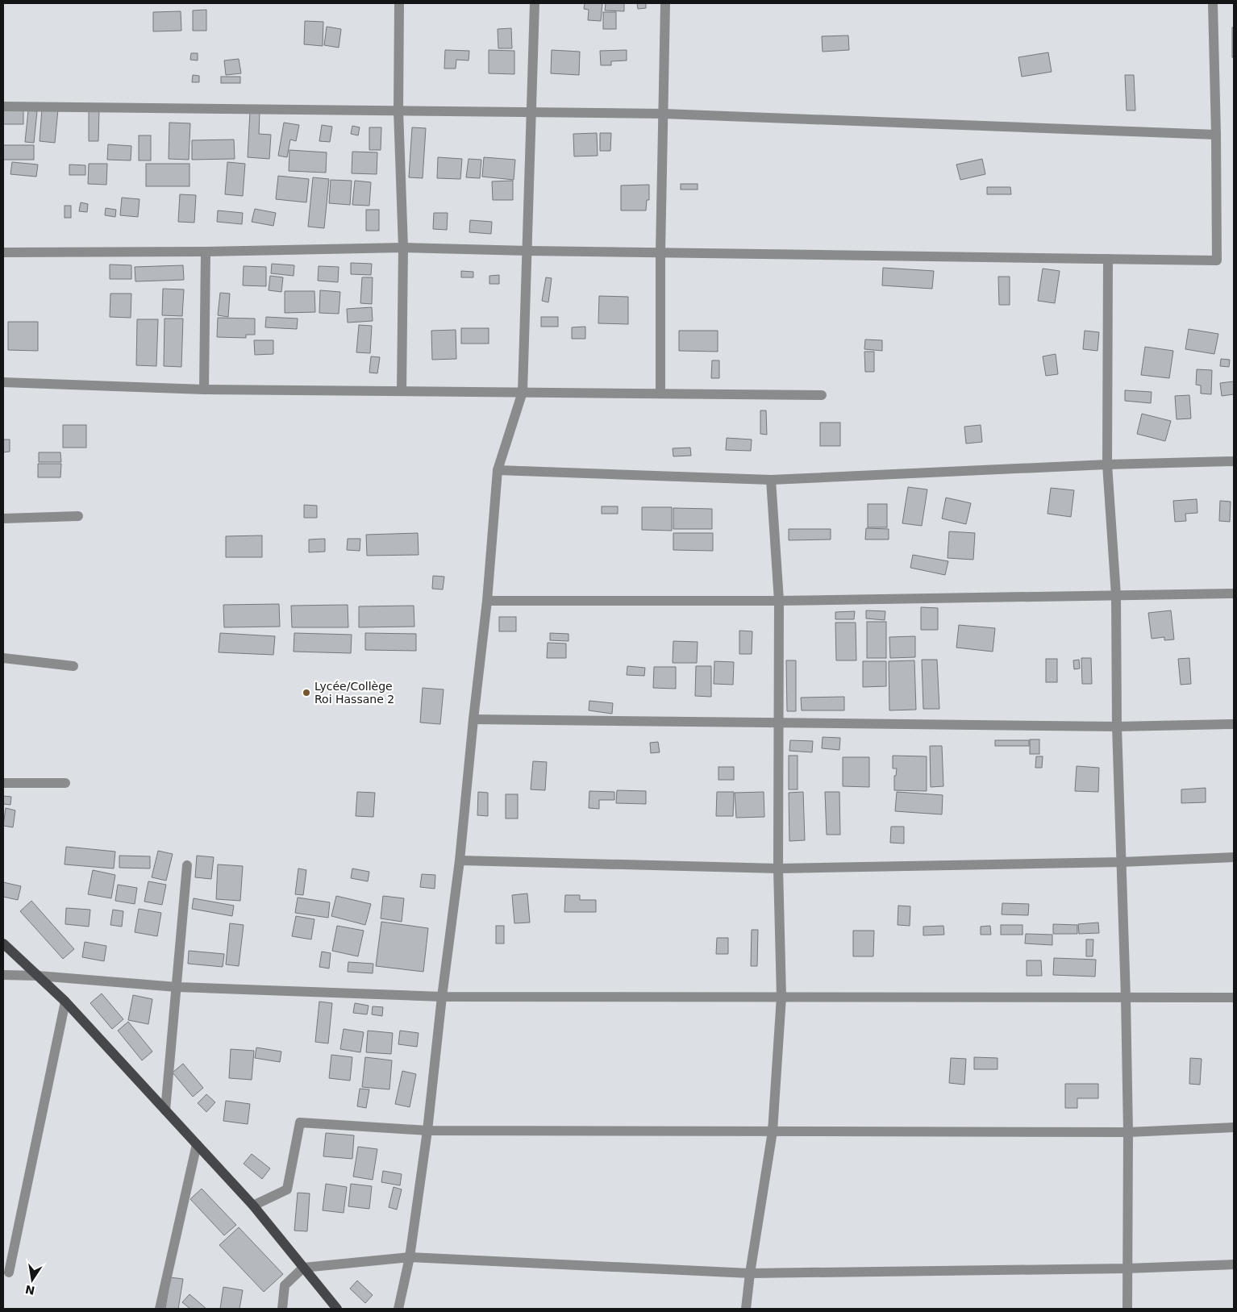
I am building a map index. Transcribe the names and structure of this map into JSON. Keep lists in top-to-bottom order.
{
  "places": ["Lycée/Collège Roi Hassane 2"],
  "north": "bottom"
}
